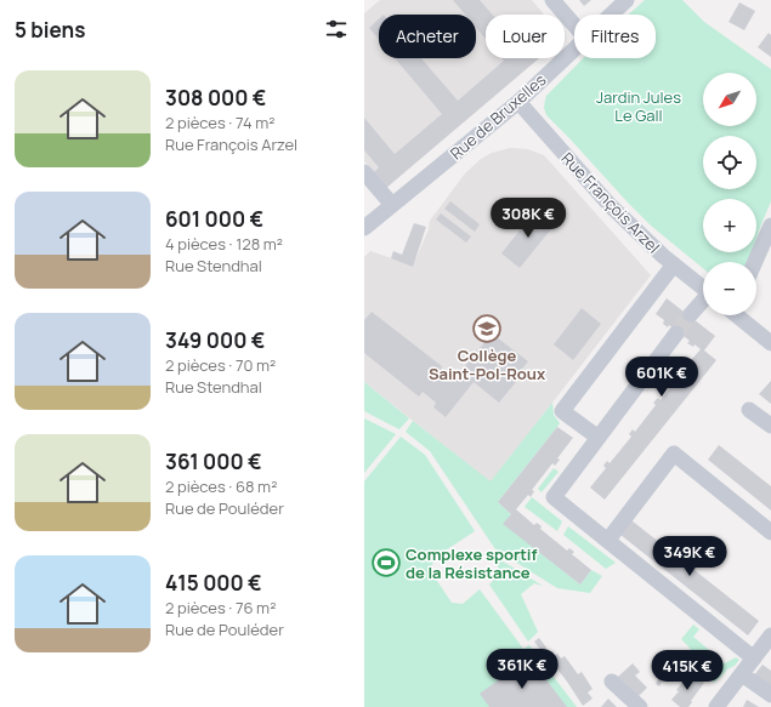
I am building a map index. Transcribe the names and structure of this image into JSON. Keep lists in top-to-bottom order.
{
  "streets": {
    "street": ["Rue de Bruxelles", "Rue François Arzel"]
  },
  "crossings": [
    ["Rue de Bruxelles", "Rue François Arzel"]
  ],
  "parks": ["Jardin Jules Le Gall"],
  "places": {
    "school or university": ["Collège Saint-Pol-Roux"],
    "sports": ["Complexe sportif de la Résistance"]
  },
  "north": "bottom left",
  "page": {
    "heading": "5 biens",
    "chip": ["Acheter", "Louer", "Filtres"],
    "list": [
      {
        "name": "308 000 €",
        "note": "2 pièces · 74 m² · Rue François Arzel"
      },
      {
        "name": "601 000 €",
        "note": "4 pièces · 128 m² · Rue Stendhal"
      },
      {
        "name": "349 000 €",
        "note": "2 pièces · 70 m² · Rue Stendhal"
      },
      {
        "name": "361 000 €",
        "note": "2 pièces · 68 m² · Rue de Pouléder"
      },
      {
        "name": "415 000 €",
        "note": "2 pièces · 76 m² · Rue de Pouléder"
      }
    ],
    "map_buttons": ["+", "−"],
    "price": [
      "308K €",
      "601K €",
      "349K €",
      "361K €",
      "415K €"
    ]
  }
}
